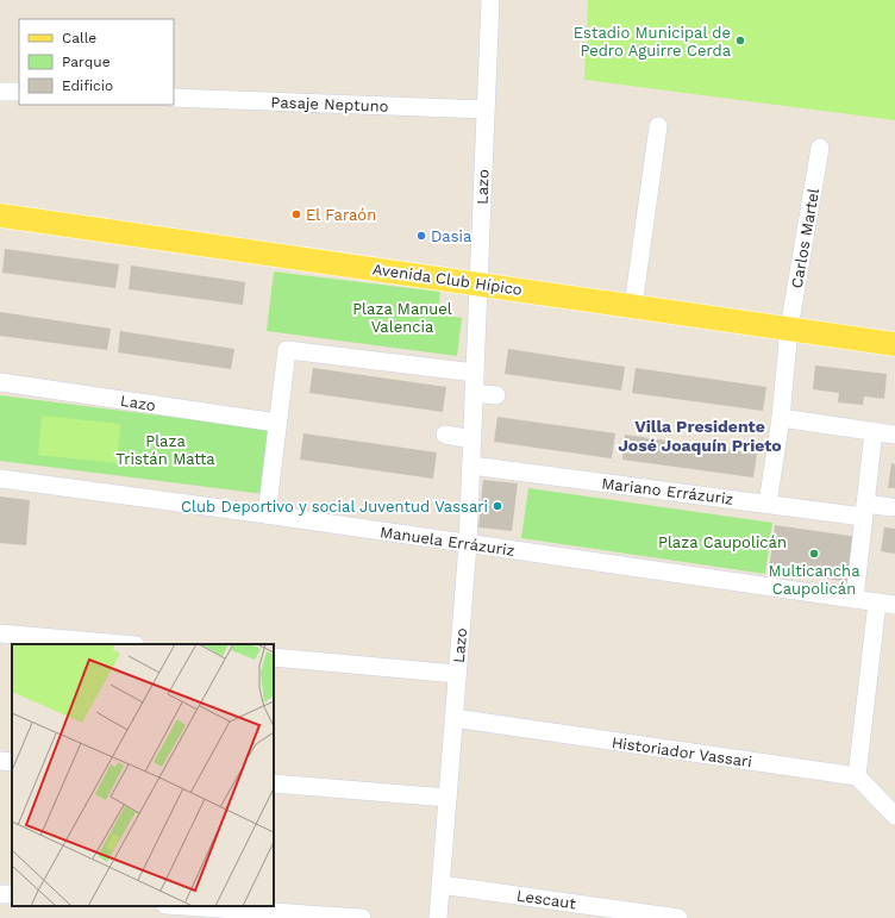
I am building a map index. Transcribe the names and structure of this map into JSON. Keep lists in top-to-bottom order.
{
  "streets": {
    "main road": ["Avenida Club Hípico"],
    "street": [
      "Pasaje Neptuno",
      "Lazo",
      "Carlos Martel",
      "Mariano Errázuriz",
      "Manuela Errázuriz",
      "Historiador Vassari",
      "Lescaut"
    ]
  },
  "crossings": [
    ["Pasaje Neptuno", "Lazo"],
    ["Lazo", "Avenida Club Hípico"],
    ["Lazo", "Mariano Errázuriz"],
    ["Lazo", "Manuela Errázuriz"],
    ["Lazo", "Historiador Vassari"],
    ["Lazo", "Lescaut"],
    ["Carlos Martel", "Avenida Club Hípico"],
    ["Carlos Martel", "Mariano Errázuriz"]
  ],
  "districts": ["Villa Presidente José Joaquín Prieto"],
  "parks": ["Plaza Manuel Valencia", "Plaza Tristán Matta", "Plaza Caupolicán"],
  "places": [
    "Estadio Municipal de Pedro Aguirre Cerda",
    "El Faraón",
    "Dasia",
    "Club Deportivo y social Juventud Vassari",
    "Multicancha Caupolicán"
  ],
  "legend": ["Calle", "Parque", "Edificio"]
}
